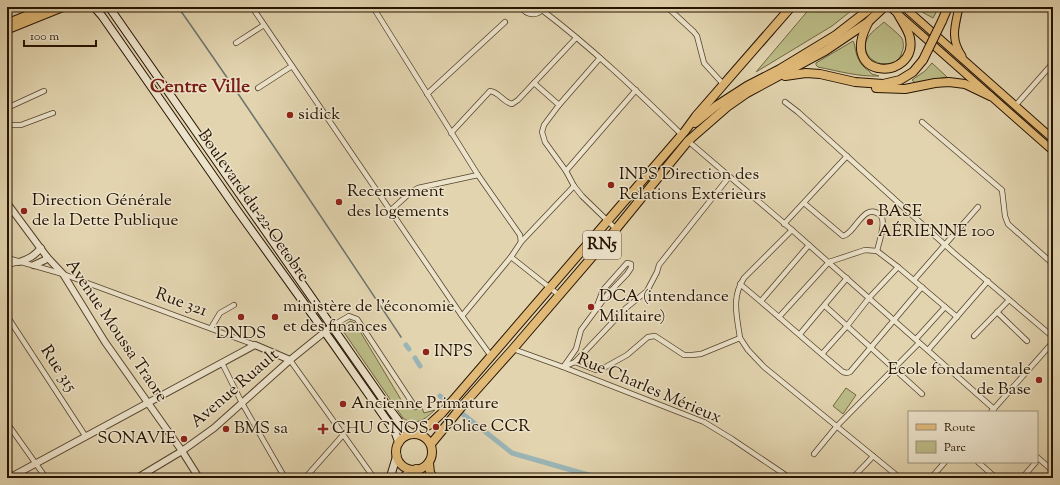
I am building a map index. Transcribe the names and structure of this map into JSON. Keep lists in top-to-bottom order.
{
  "streets": {
    "highway": ["RN5"],
    "main road": ["Boulevard du 22 Octobre"],
    "street": [
      "Rue 321",
      "Avenue Moussa Traore",
      "Rue 315",
      "Avenue Ruault",
      "Rue Charles Mérieux"
    ]
  },
  "crossings": [
    ["Boulevard du 22 Octobre", "RN5"],
    ["Boulevard du 22 Octobre", "Avenue Ruault"],
    ["RN5", "Rue Charles Mérieux"],
    ["Rue 321", "Avenue Moussa Traore"],
    ["Rue 321", "Avenue Ruault"],
    ["Avenue Moussa Traore", "Avenue Ruault"]
  ],
  "districts": ["Centre Ville"],
  "places": {
    "other": [
      "sidick",
      "INPS Direction des Relations Exterieurs",
      "Recensement des logements",
      "Direction Générale de la Dette Publique",
      "BASE AÉRIENNE 100",
      "DCA (intendance Militaire)",
      "DNDS",
      "ministère de l'économie et des finances",
      "INPS",
      "Ecole fondamentale de Base",
      "Ancienne Primature",
      "Police CCR",
      "BMS sa",
      "SONAVIE"
    ],
    "health": ["CHU CNOS"]
  },
  "legend": ["Route", "Parc"],
  "scale_bar": "100 m"
}
